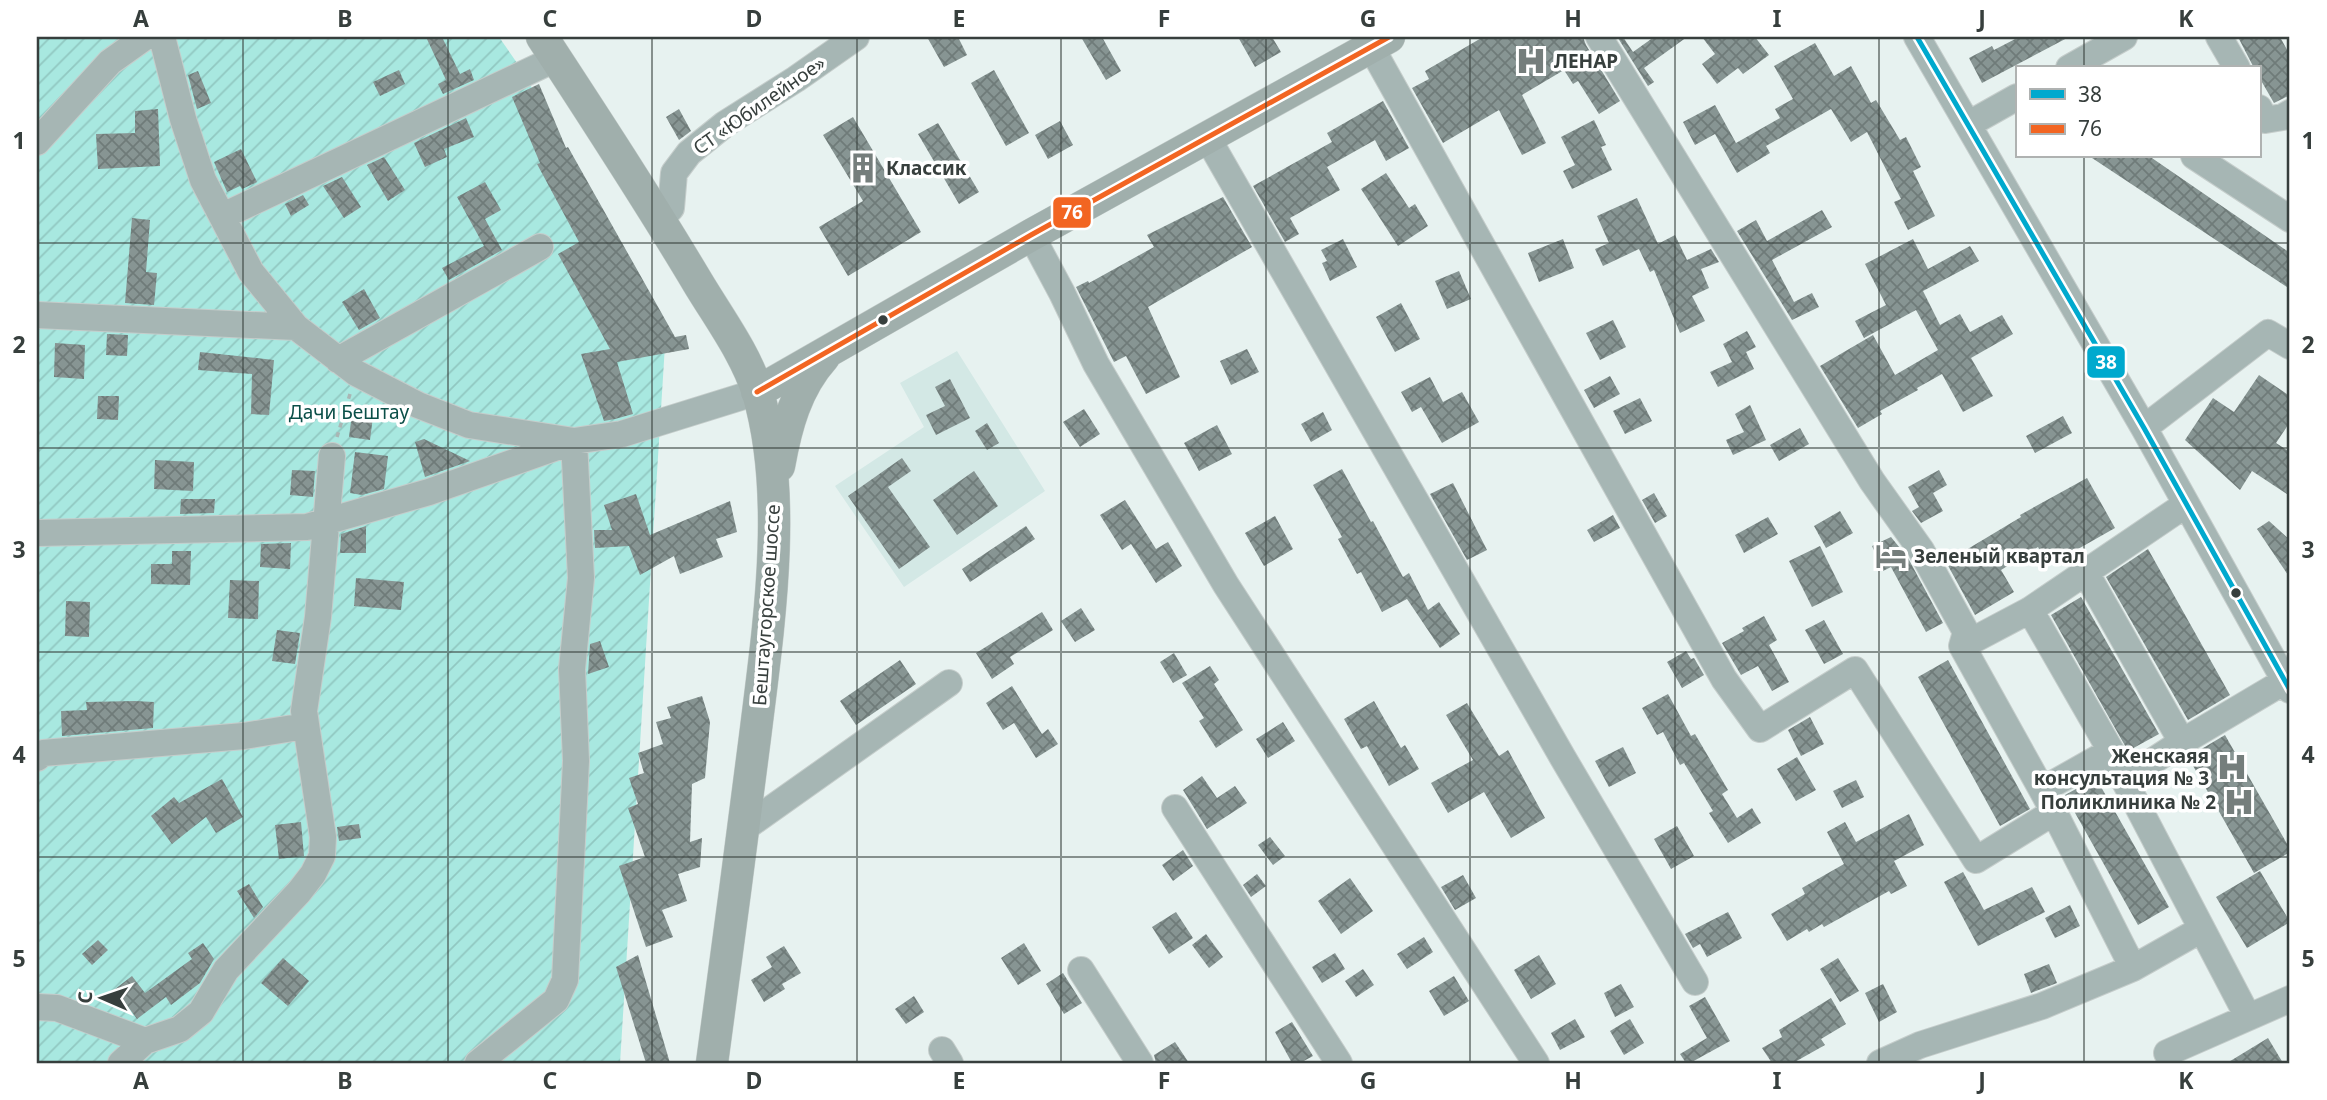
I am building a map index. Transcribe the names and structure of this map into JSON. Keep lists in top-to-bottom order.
{
  "streets": {
    "main road": ["Бештаугорское шоссе"],
    "street": ["СТ «Юбилейное»"]
  },
  "crossings": [
    ["СТ «Юбилейное»", "Бештаугорское шоссе"]
  ],
  "parks": ["Дачи Бештау"],
  "places": {
    "hospital": ["ЛЕНАР", "Женскаяя консультация № 3", "Поликлиника № 2"],
    "building": ["Классик"],
    "hotel": ["Зеленый квартал"]
  },
  "lines": ["transit line 38", "transit line 76"],
  "legend": ["38", "76"],
  "north": "left",
  "grid": {
    "columns": [
      "A",
      "B",
      "C",
      "D",
      "E",
      "F",
      "G",
      "H",
      "I",
      "J",
      "K"
    ],
    "rows": [
      "1",
      "2",
      "3",
      "4",
      "5"
    ]
  }
}
